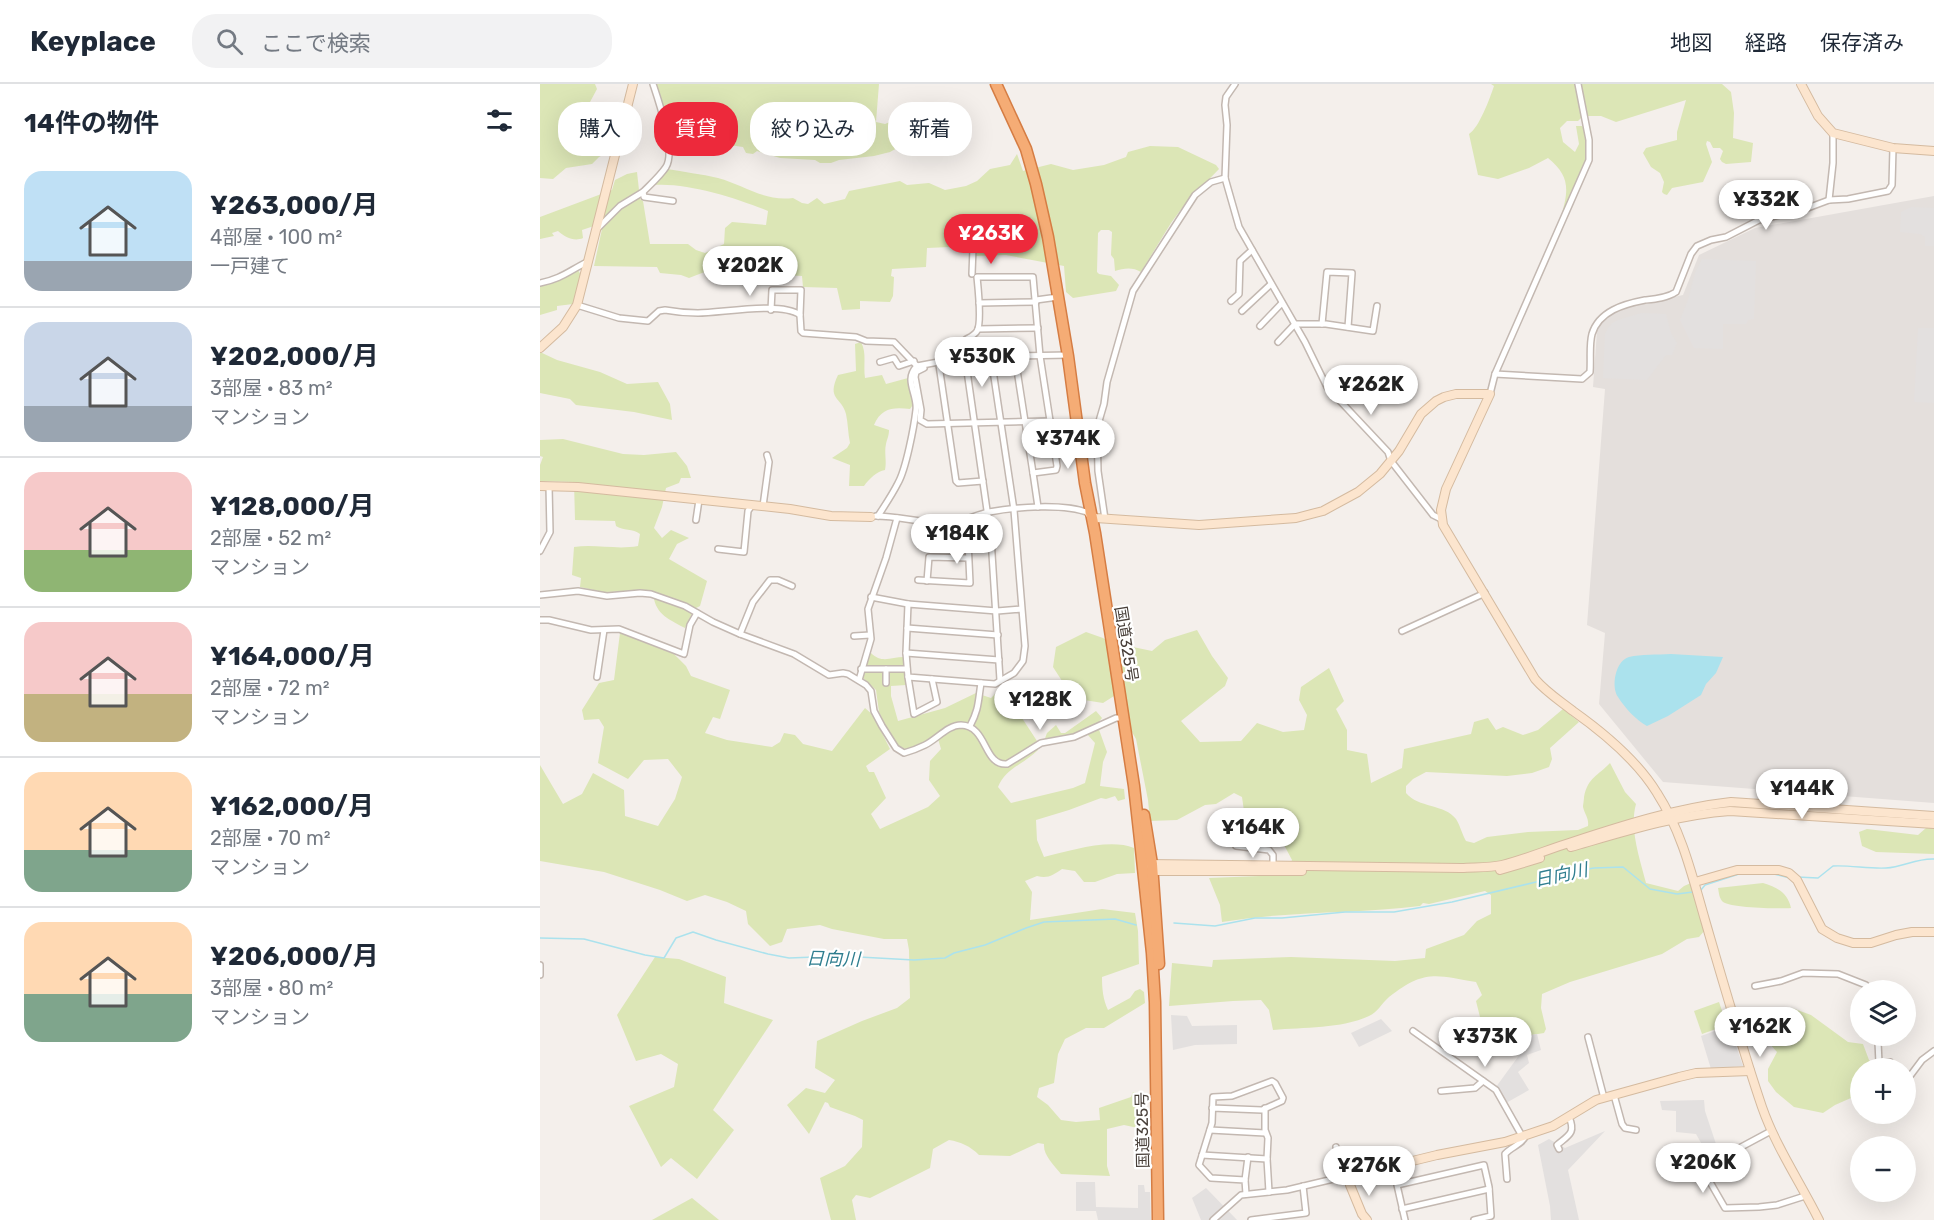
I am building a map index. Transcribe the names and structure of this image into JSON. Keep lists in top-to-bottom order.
{
  "streets": {
    "highway": ["国道325号"]
  },
  "water": ["日向川"],
  "page": {
    "header": "Keyplace",
    "search": "ここで検索",
    "nav": ["地図", "経路", "保存済み"],
    "heading": "14件の物件",
    "chip": [
      "購入",
      "賃貸",
      "絞り込み",
      "新着"
    ],
    "list": [
      {
        "name": "¥263,000/月",
        "note": "4部屋 · 100 m² · 一戸建て"
      },
      {
        "name": "¥202,000/月",
        "note": "3部屋 · 83 m² · マンション"
      },
      {
        "name": "¥128,000/月",
        "note": "2部屋 · 52 m² · マンション"
      },
      {
        "name": "¥164,000/月",
        "note": "2部屋 · 72 m² · マンション"
      },
      {
        "name": "¥162,000/月",
        "note": "2部屋 · 70 m² · マンション"
      },
      {
        "name": "¥206,000/月",
        "note": "3部屋 · 80 m² · マンション"
      }
    ],
    "price": [
      "¥332K",
      "¥263K",
      "¥202K",
      "¥530K",
      "¥262K",
      "¥374K",
      "¥184K",
      "¥128K",
      "¥144K",
      "¥164K",
      "¥162K",
      "¥373K",
      "¥206K",
      "¥276K"
    ],
    "map_buttons": ["+", "−"]
  }
}
